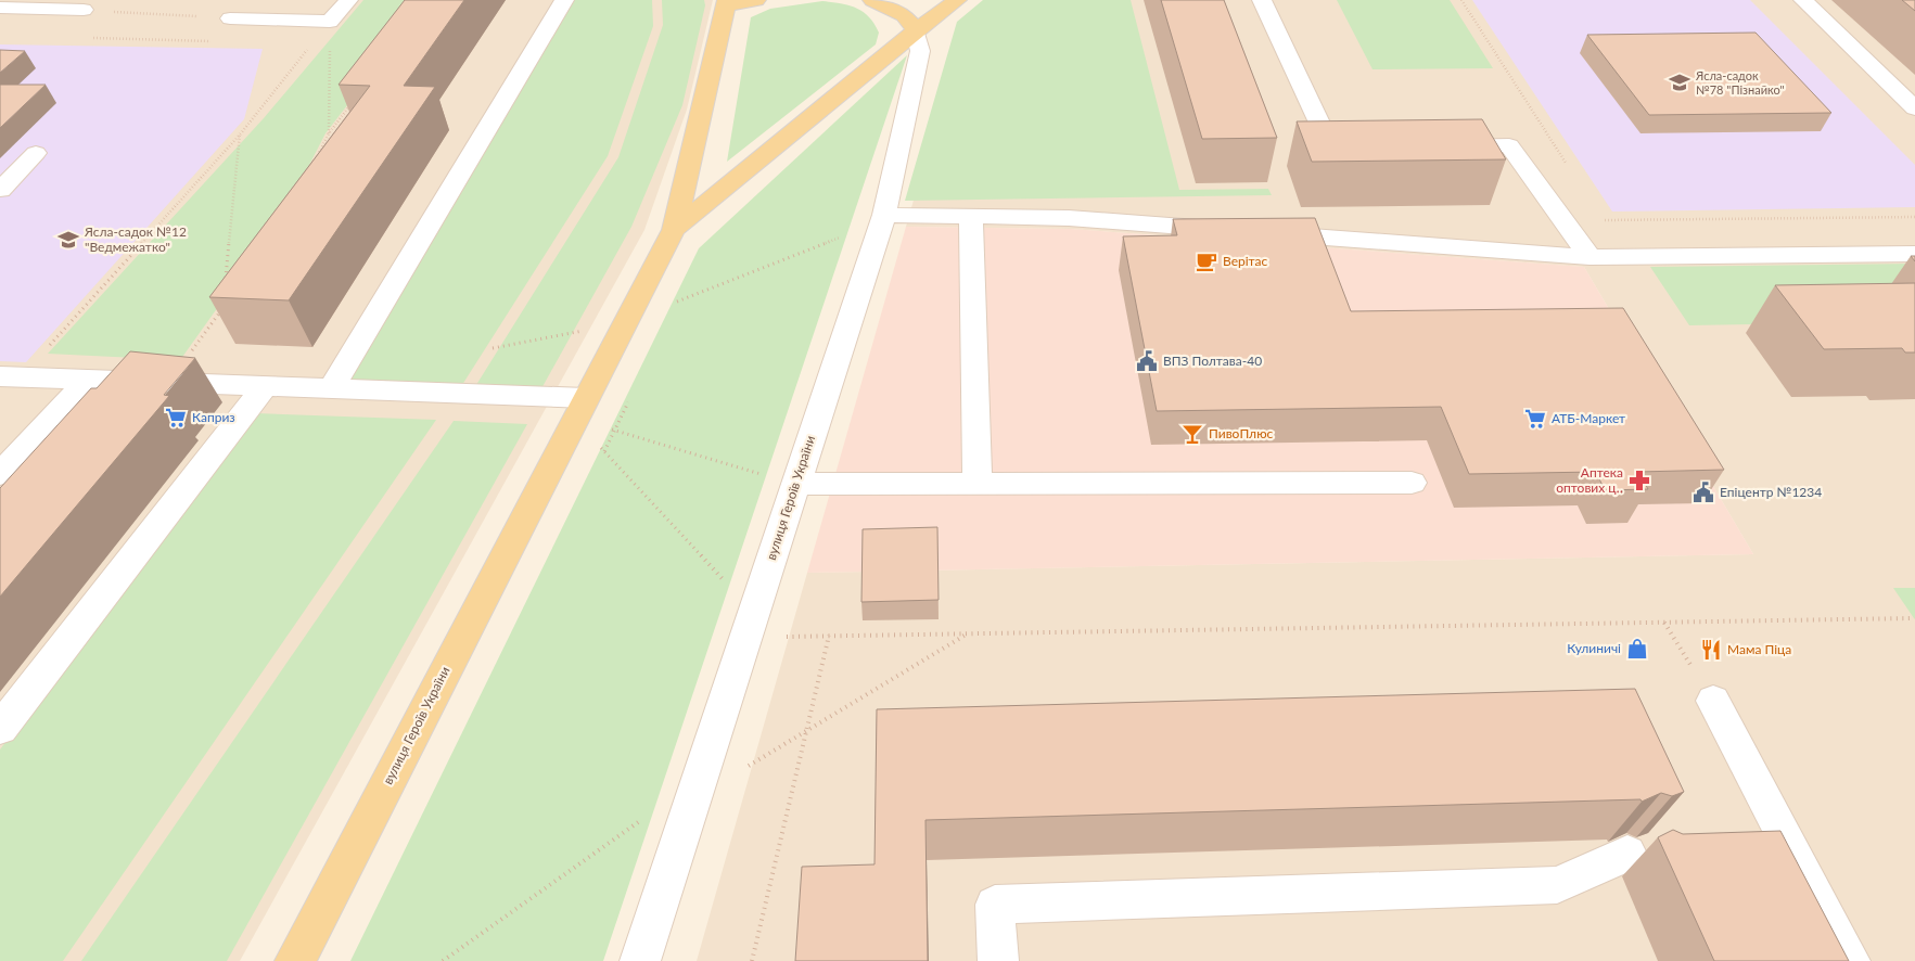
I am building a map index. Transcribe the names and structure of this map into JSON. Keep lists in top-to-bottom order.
{
  "streets": {
    "main road": ["вулиця Героїв України"]
  },
  "places": {
    "school or university": ["Ясла-садок №78 \"Пізнайко\"", "Ясла-садок №12 \"Ведмежатко\""],
    "cafe": ["Верітас"],
    "public building": ["ВПЗ Полтава-40", "Епіцентр №1234"],
    "supermarket": ["Каприз", "АТБ-Маркет"],
    "bar": ["ПивоПлюс"],
    "pharmacy": ["Аптека оптових ц‥"],
    "shop": ["Кулиничі"],
    "restaurant": ["Мама Піца"]
  }
}
